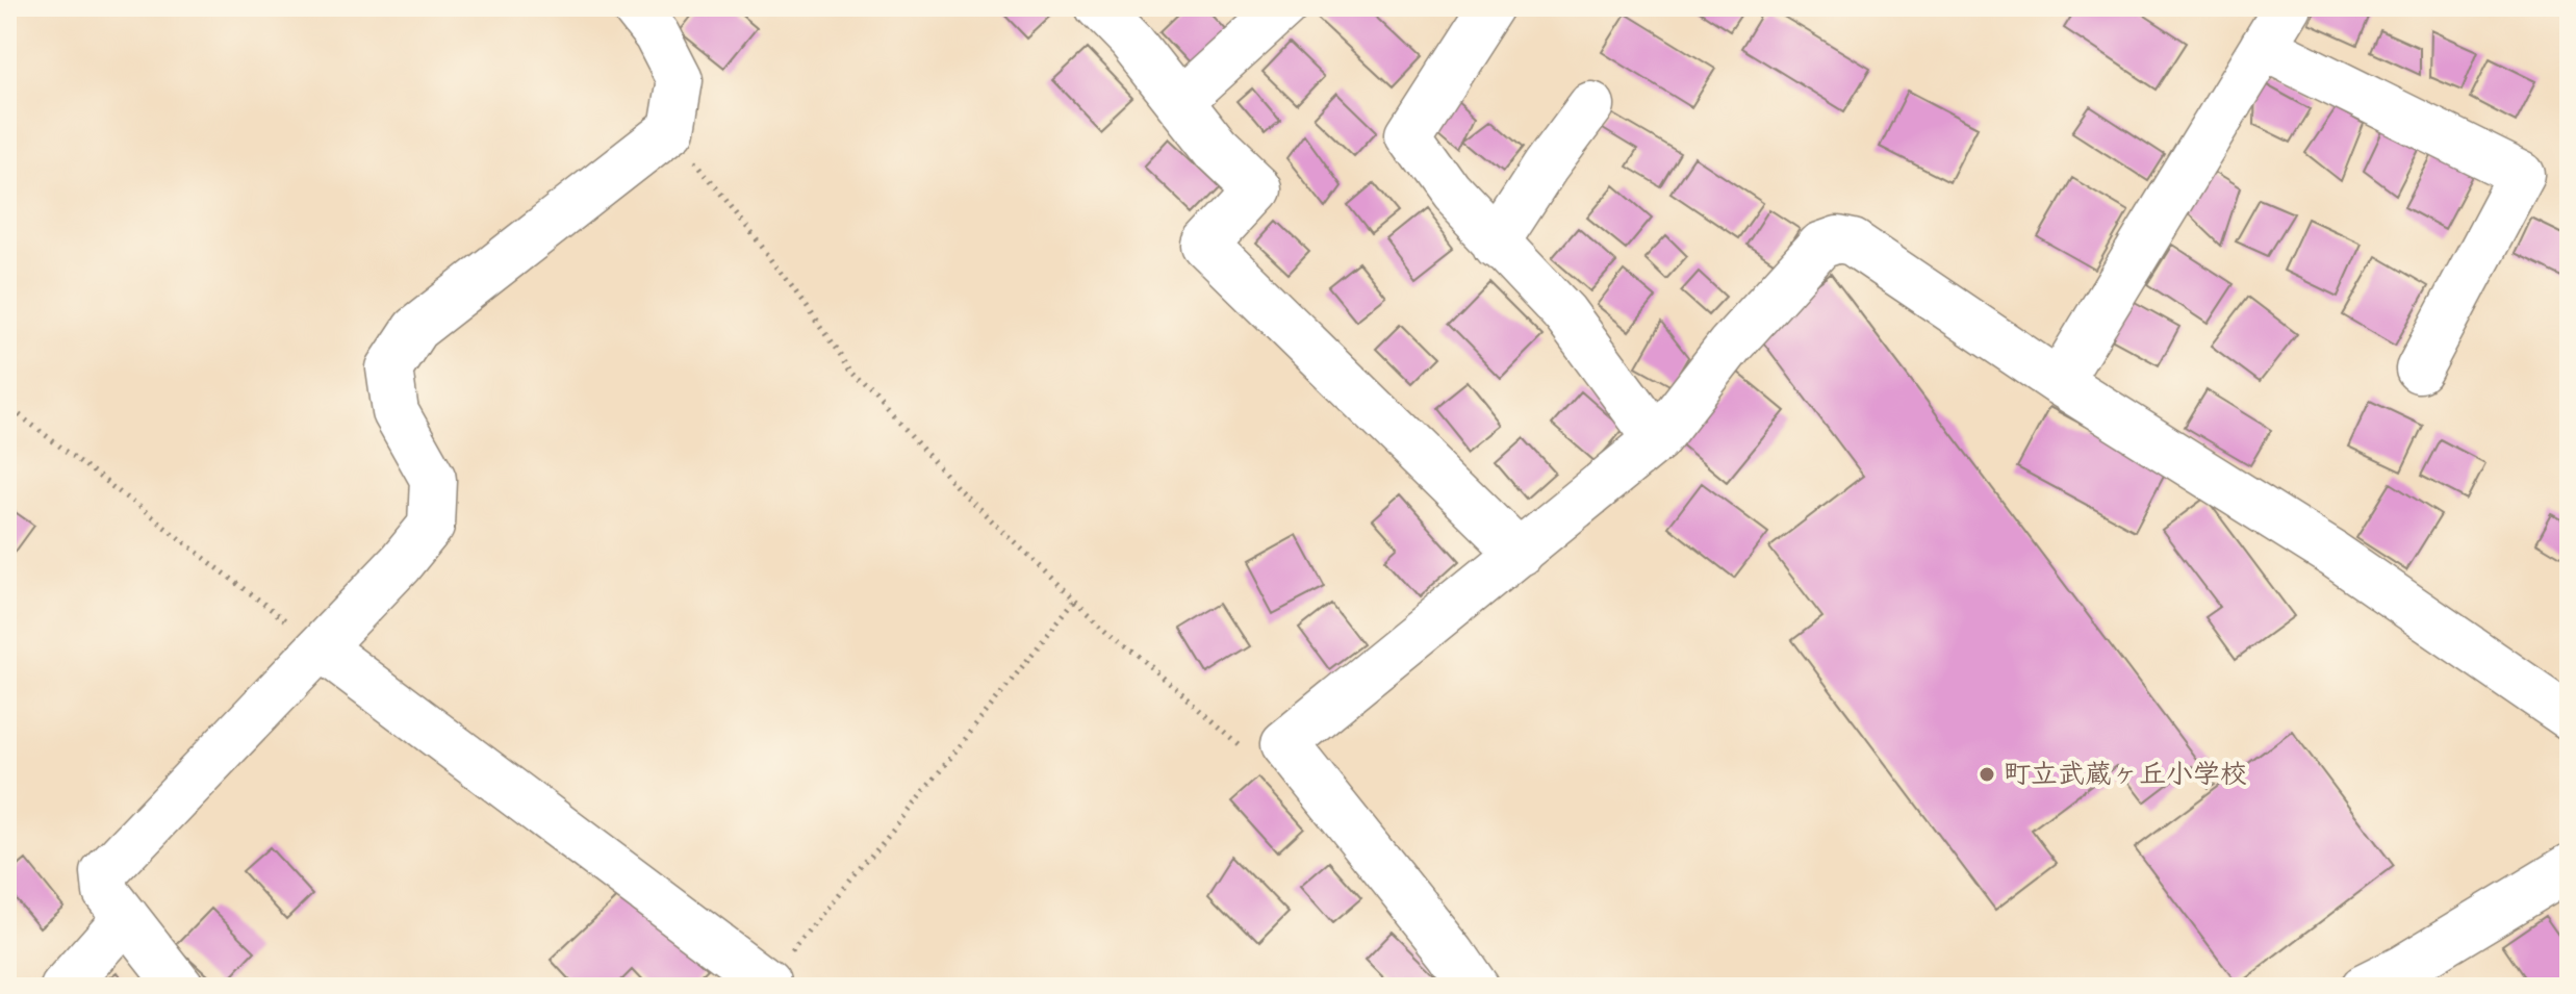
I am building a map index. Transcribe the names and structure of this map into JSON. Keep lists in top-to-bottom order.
{
  "places": ["町立武蔵ヶ丘小学校"]
}
